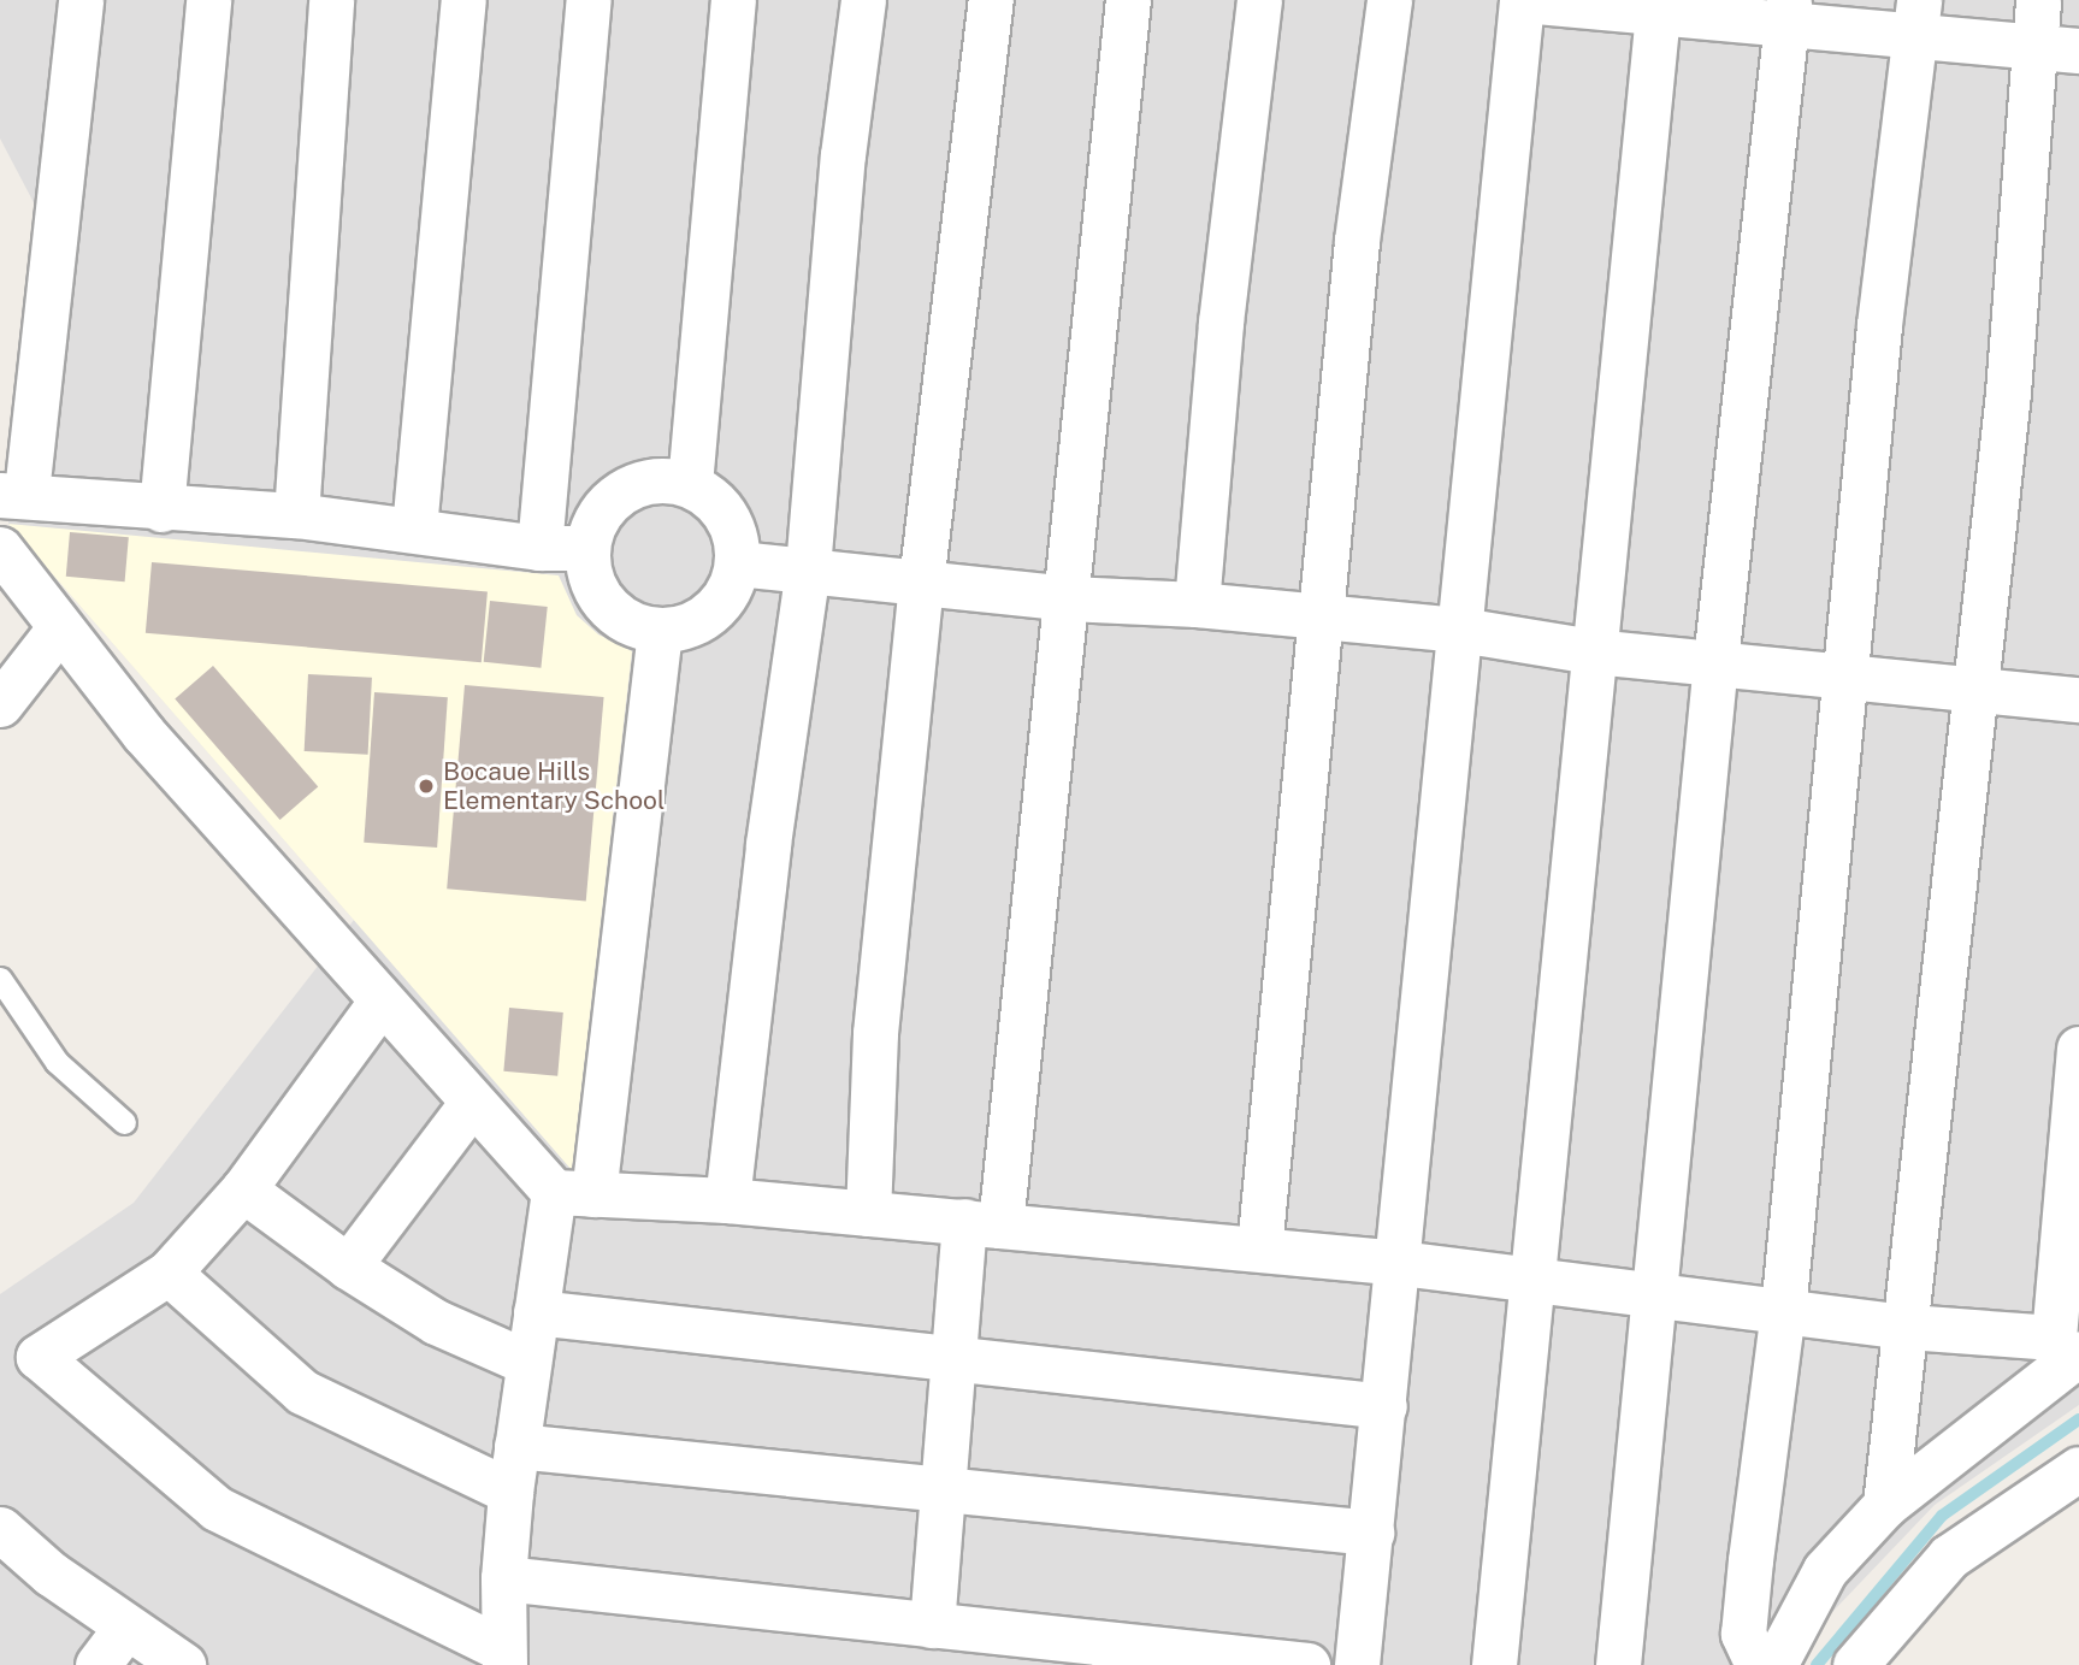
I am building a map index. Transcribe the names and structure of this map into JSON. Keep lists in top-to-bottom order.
{
  "places": ["Bocaue Hills Elementary School"]
}
